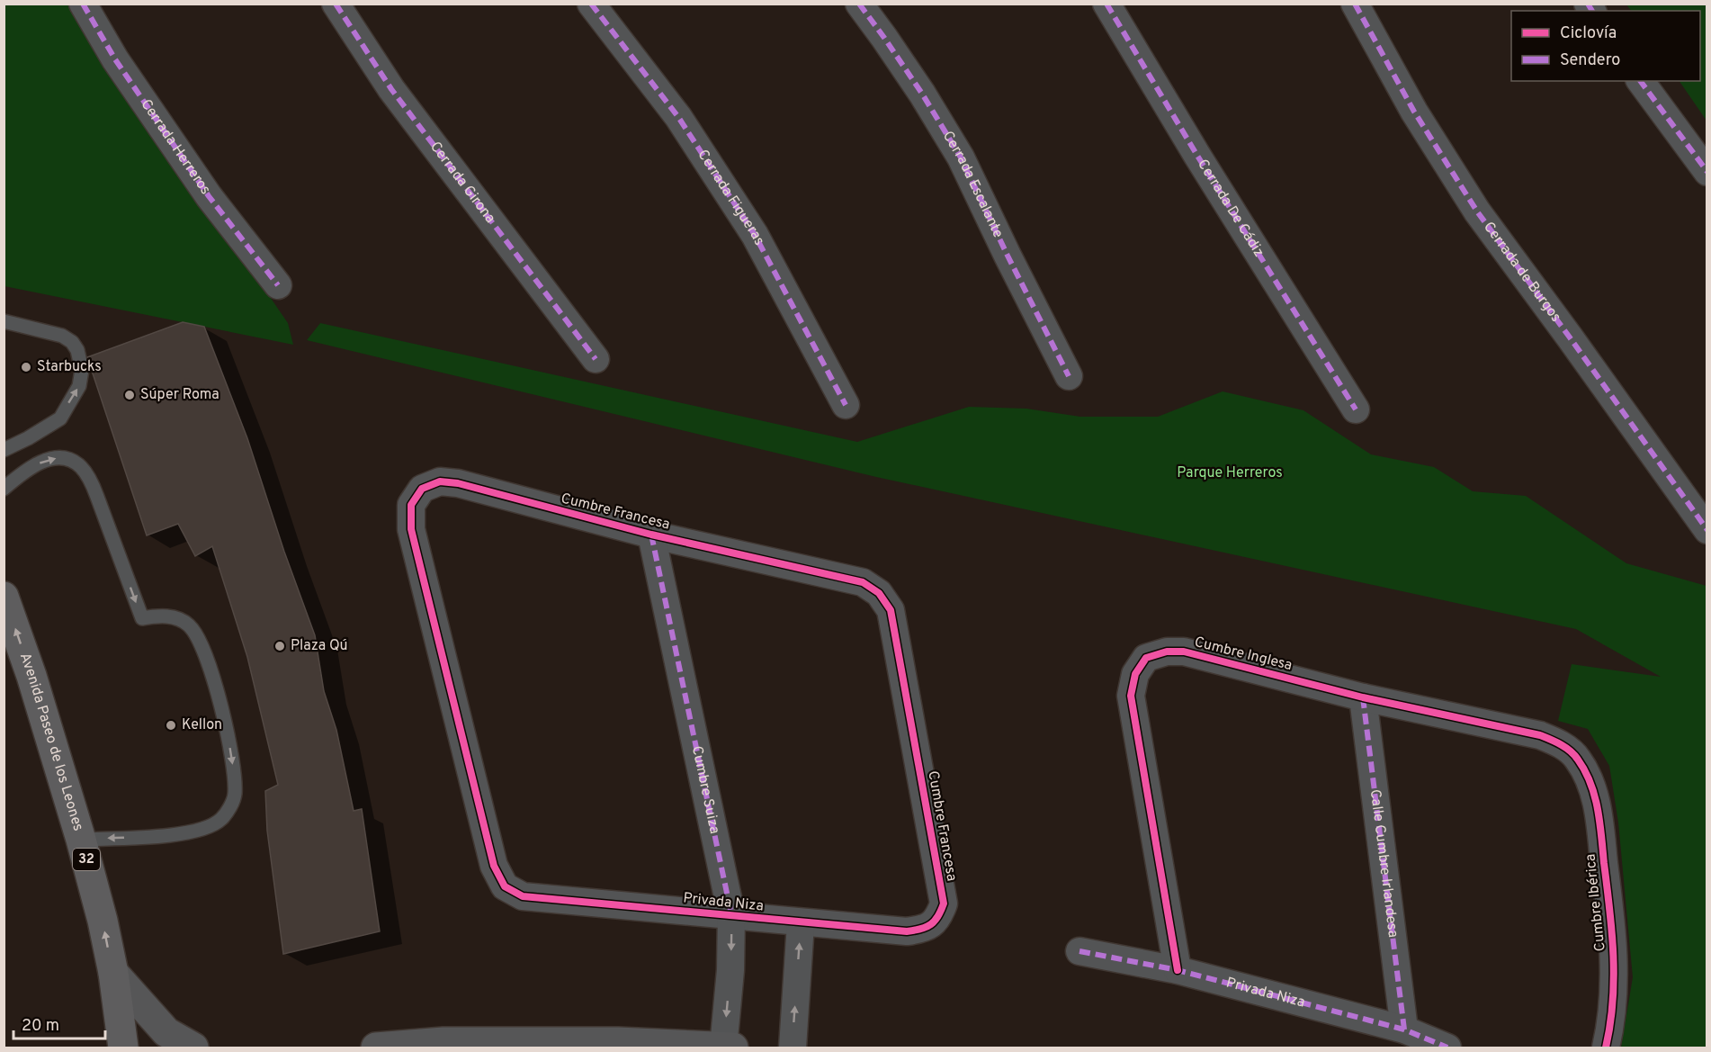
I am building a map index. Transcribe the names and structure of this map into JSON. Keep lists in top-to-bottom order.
{
  "streets": {
    "main road": ["Avenida Paseo de los Leones", "32"],
    "street": [
      "Cerrada Herreros",
      "Cerrada Girona",
      "Cerrada Escalante",
      "Cerrada Figueras",
      "Cerrada De Cádiz",
      "Cerrada de Burgos",
      "Cumbre Francesa",
      "Cumbre Inglesa",
      "Cumbre Suiza",
      "Calle Cumbre Irlandesa",
      "Privada Niza",
      "Cumbre Ibérica"
    ]
  },
  "crossings": [
    ["Cumbre Francesa", "Cumbre Suiza"],
    ["Cumbre Francesa", "Privada Niza"],
    ["Cumbre Inglesa", "Calle Cumbre Irlandesa"],
    ["Cumbre Inglesa", "Privada Niza"],
    ["Cumbre Inglesa", "Cumbre Ibérica"],
    ["Cumbre Suiza", "Privada Niza"],
    ["Calle Cumbre Irlandesa", "Privada Niza"]
  ],
  "one_way": ["Avenida Paseo de los Leones"],
  "parks": ["Parque Herreros"],
  "places": [
    "Starbucks",
    "Súper Roma",
    "Plaza Qú",
    "Kellon"
  ],
  "legend": ["Ciclovía", "Sendero"],
  "scale_bar": "20 m"
}
